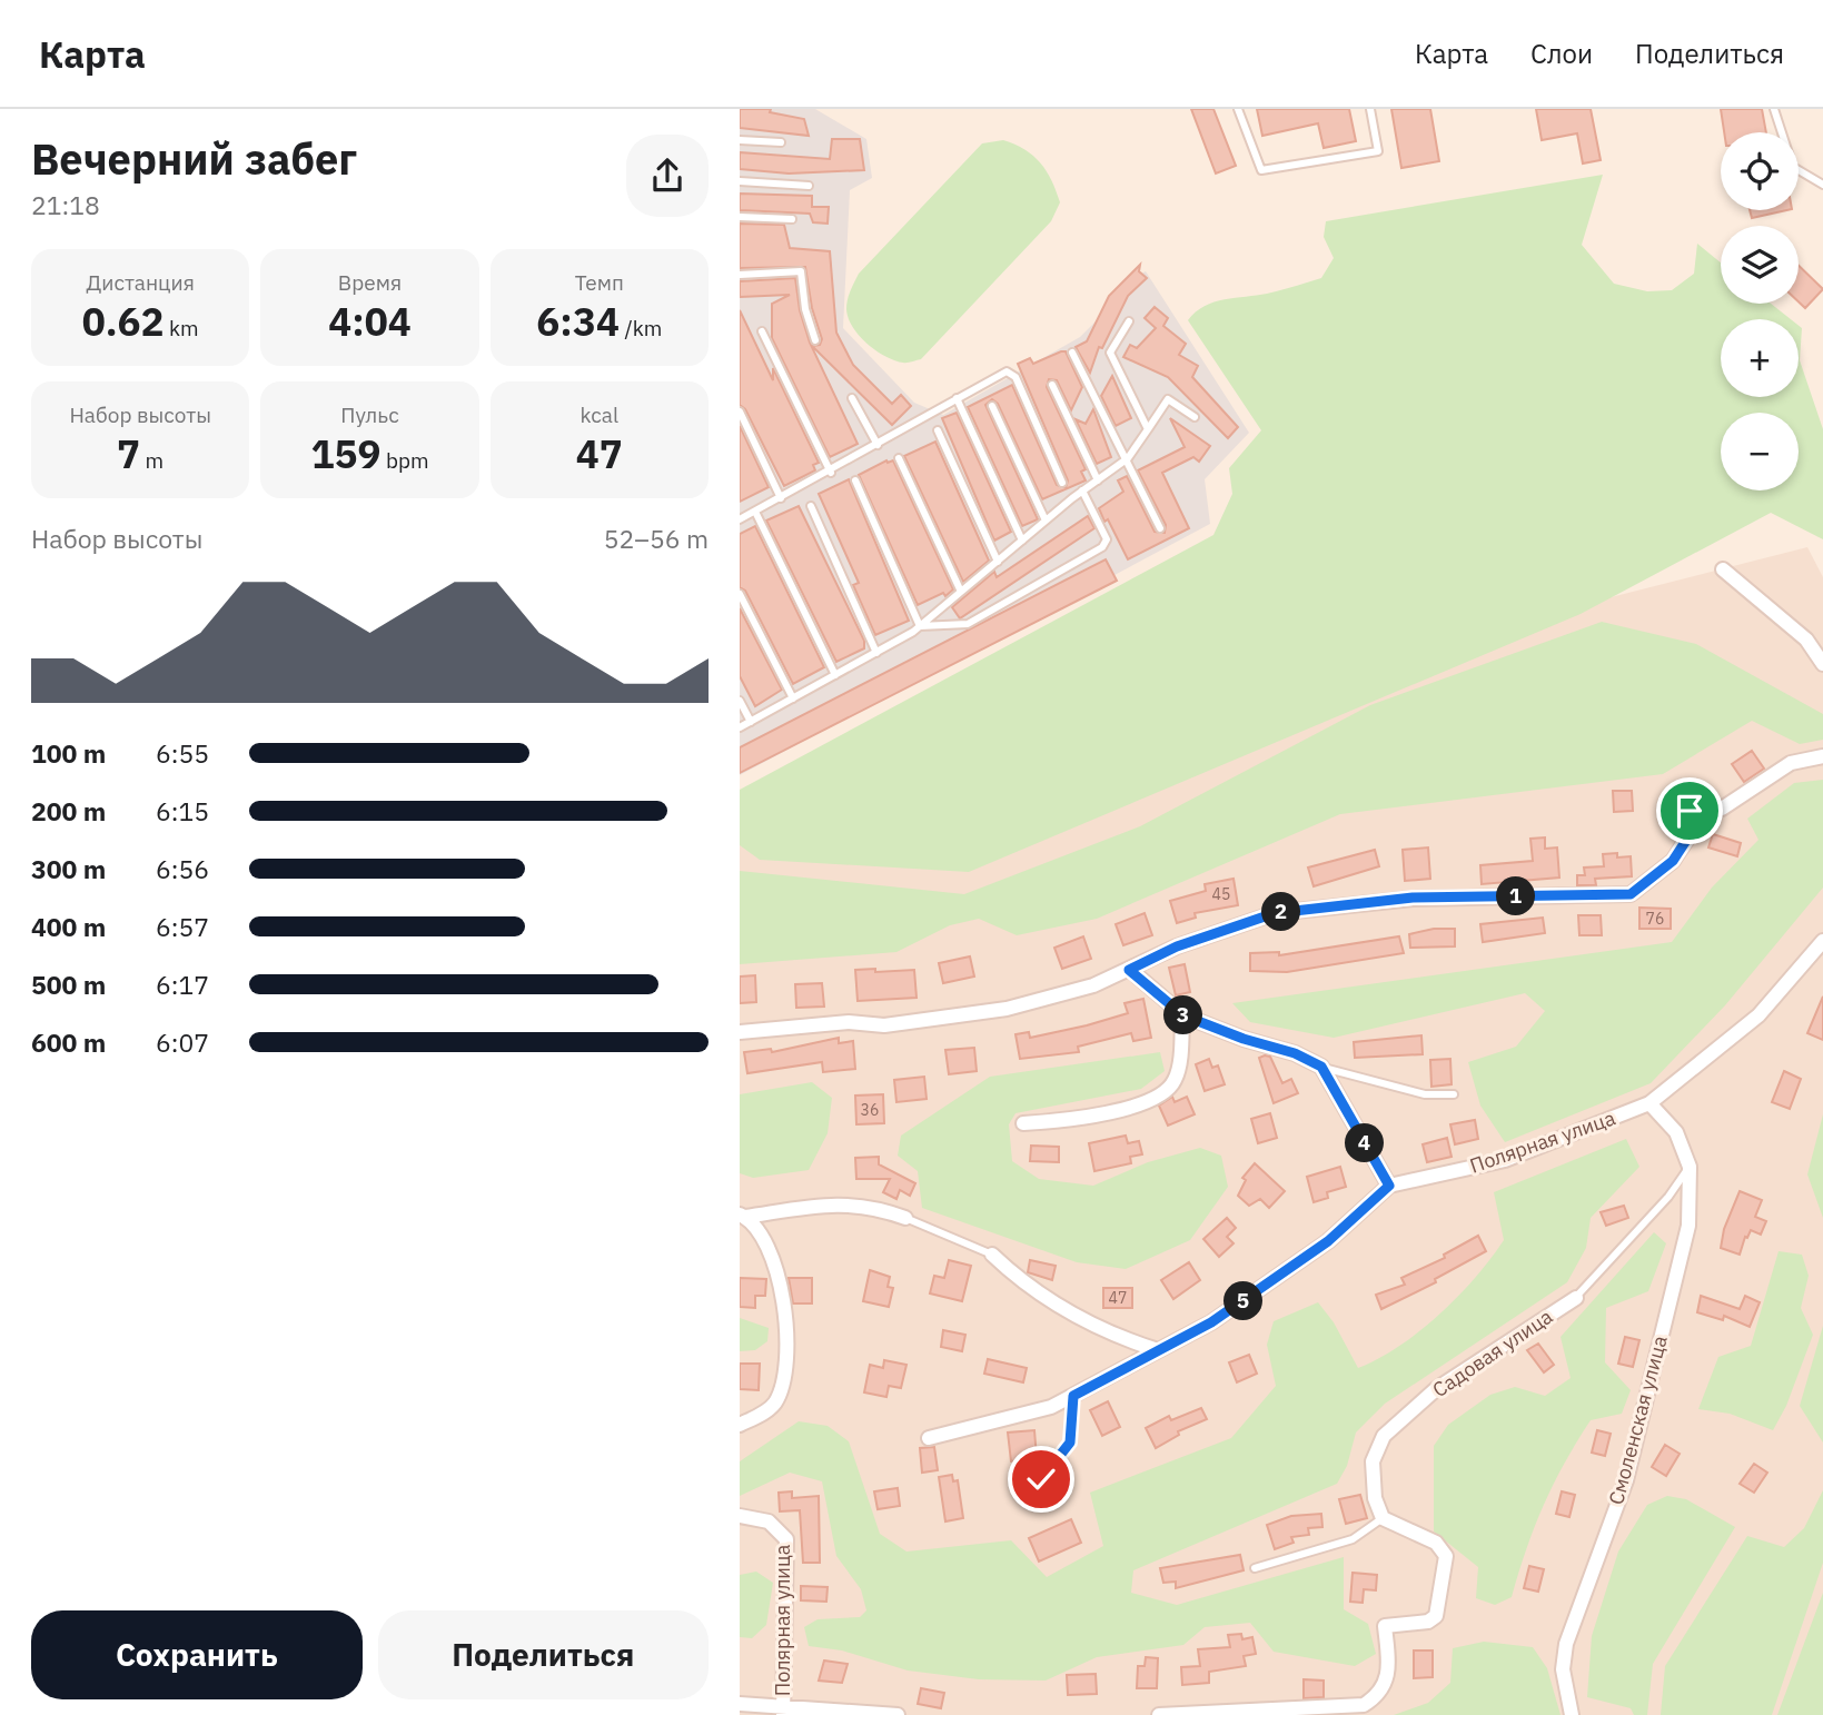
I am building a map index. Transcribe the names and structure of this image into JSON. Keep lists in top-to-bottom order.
{
  "streets": {
    "street": ["Полярная улица", "Садовая улица", "Смоленская улица"]
  },
  "house_numbers": [
    "45",
    "76",
    "36",
    "47"
  ],
  "page": {
    "header": "Карта",
    "nav": ["Карта", "Слои", "Поделиться"],
    "heading": ["Вечерний забег", "21:18"],
    "map_buttons": ["+", "−"],
    "stats": [
      ["Дистанция", "0.62 km"],
      ["Время", "4:04"],
      ["Темп", "6:34 /km"],
      ["Набор высоты", "7 m"],
      ["Пульс", "159 bpm"],
      ["kcal", "47"]
    ],
    "chart": ["Набор высоты", "52–56 m"],
    "list": [
      {
        "name": "100 m",
        "note": "6:55"
      },
      {
        "name": "200 m",
        "note": "6:15"
      },
      {
        "name": "300 m",
        "note": "6:56"
      },
      {
        "name": "400 m",
        "note": "6:57"
      },
      {
        "name": "500 m",
        "note": "6:17"
      },
      {
        "name": "600 m",
        "note": "6:07"
      }
    ],
    "pins": [
      "1",
      "2",
      "3",
      "4",
      "5"
    ],
    "buttons": ["Сохранить", "Поделиться"]
  }
}
